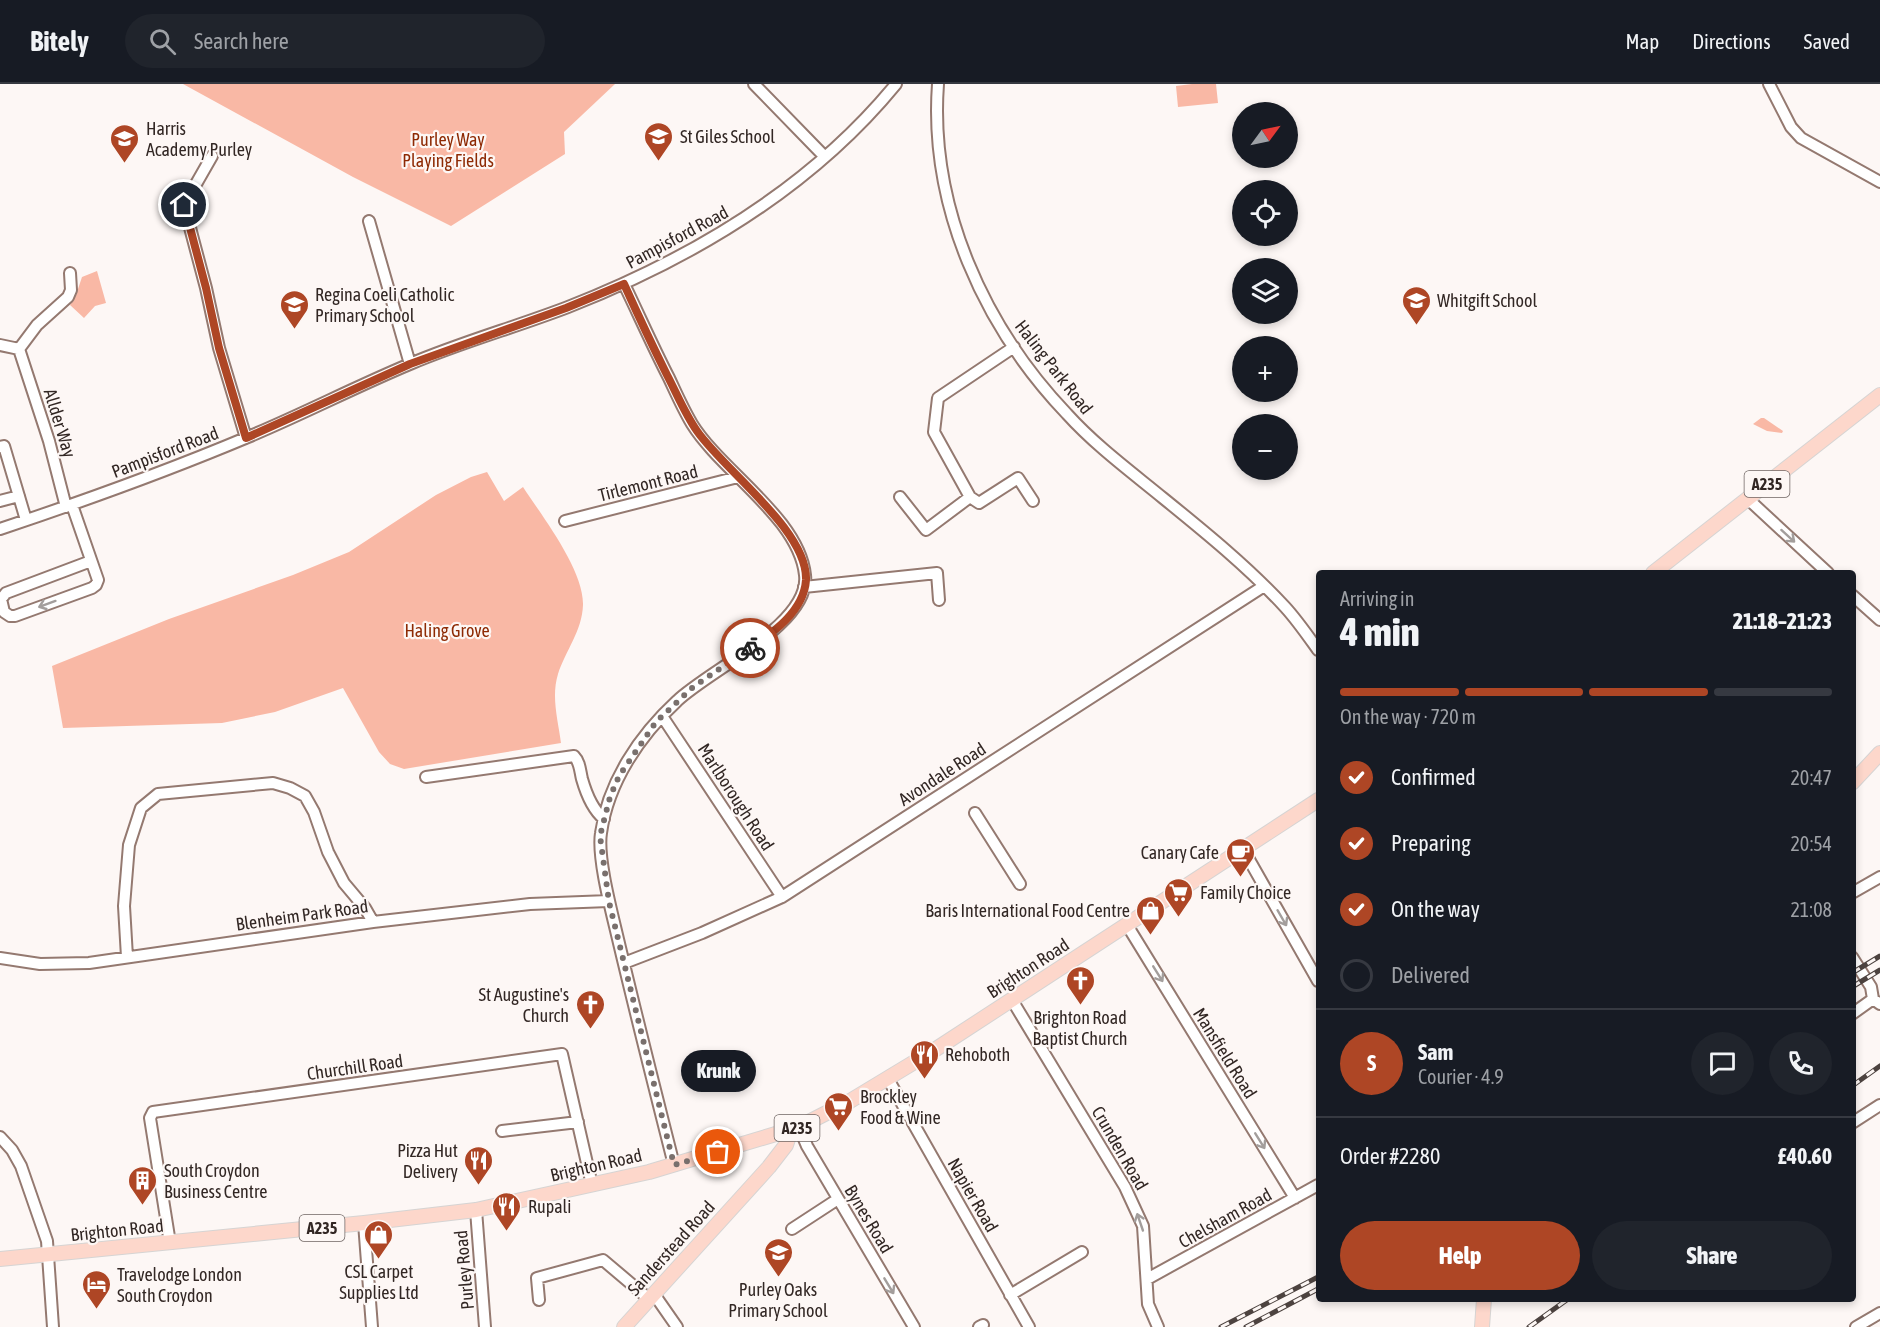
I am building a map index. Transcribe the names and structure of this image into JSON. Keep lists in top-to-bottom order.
{
  "streets": {
    "main road": ["A235", "Brighton Road", "Sanderstead Road"],
    "street": [
      "Pampisford Road",
      "Haling Park Road",
      "Allder Way",
      "Tirlemont Road",
      "Avondale Road",
      "Marlborough Road",
      "Blenheim Park Road",
      "Mansfield Road",
      "Churchill Road",
      "Crunden Road",
      "Napier Road",
      "Chelsham Road",
      "Bynes Road",
      "Purley Road"
    ]
  },
  "crossings": [
    ["Pampisford Road", "Allder Way"],
    ["Haling Park Road", "Avondale Road"],
    ["Avondale Road", "Marlborough Road"],
    ["Brighton Road", "Mansfield Road"],
    ["Brighton Road", "Churchill Road"],
    ["Brighton Road", "Crunden Road"],
    ["Brighton Road", "Napier Road"],
    ["Brighton Road", "Bynes Road"],
    ["Brighton Road", "Sanderstead Road"],
    ["Brighton Road", "Purley Road"],
    ["Mansfield Road", "Chelsham Road"],
    ["Crunden Road", "Chelsham Road"],
    ["Bynes Road", "Sanderstead Road"]
  ],
  "one_way": ["Mansfield Road", "Crunden Road", "Bynes Road"],
  "parks": ["Purley Way Playing Fields", "Haling Grove"],
  "places": {
    "school or university": [
      "St Giles School",
      "Harris Academy Purley",
      "Whitgift School",
      "Regina Coeli Catholic Primary School",
      "Purley Oaks Primary School"
    ],
    "cafe": ["Canary Cafe"],
    "supermarket": ["Family Choice", "Brockley Food & Wine"],
    "shop": ["Baris International Food Centre", "CSL Carpet Supplies Ltd"],
    "church": ["Brighton Road Baptist Church", "St Augustine's Church"],
    "restaurant": ["Rehoboth", "Pizza Hut Delivery", "Rupali"],
    "other": ["Krunk"],
    "building": ["South Croydon Business Centre"],
    "hotel": ["Travelodge London South Croydon"]
  },
  "north": "top right",
  "page": {
    "header": "Bitely",
    "search": "Search here",
    "nav": ["Map", "Directions", "Saved"],
    "map_buttons": ["+", "−"],
    "heading": ["4 min", "Arriving in", "21:18–21:23"],
    "panel": [
      "Sam",
      "Courier · 4.9",
      "Order #2280",
      "£40.60"
    ],
    "bar": "On the way · 720 m",
    "list": [
      ["Confirmed", "20:47"],
      ["Preparing", "20:54"],
      ["On the way", "21:08"],
      "Delivered"
    ],
    "round": "S",
    "bubble": "Krunk",
    "buttons": ["Help", "Share"]
  }
}
